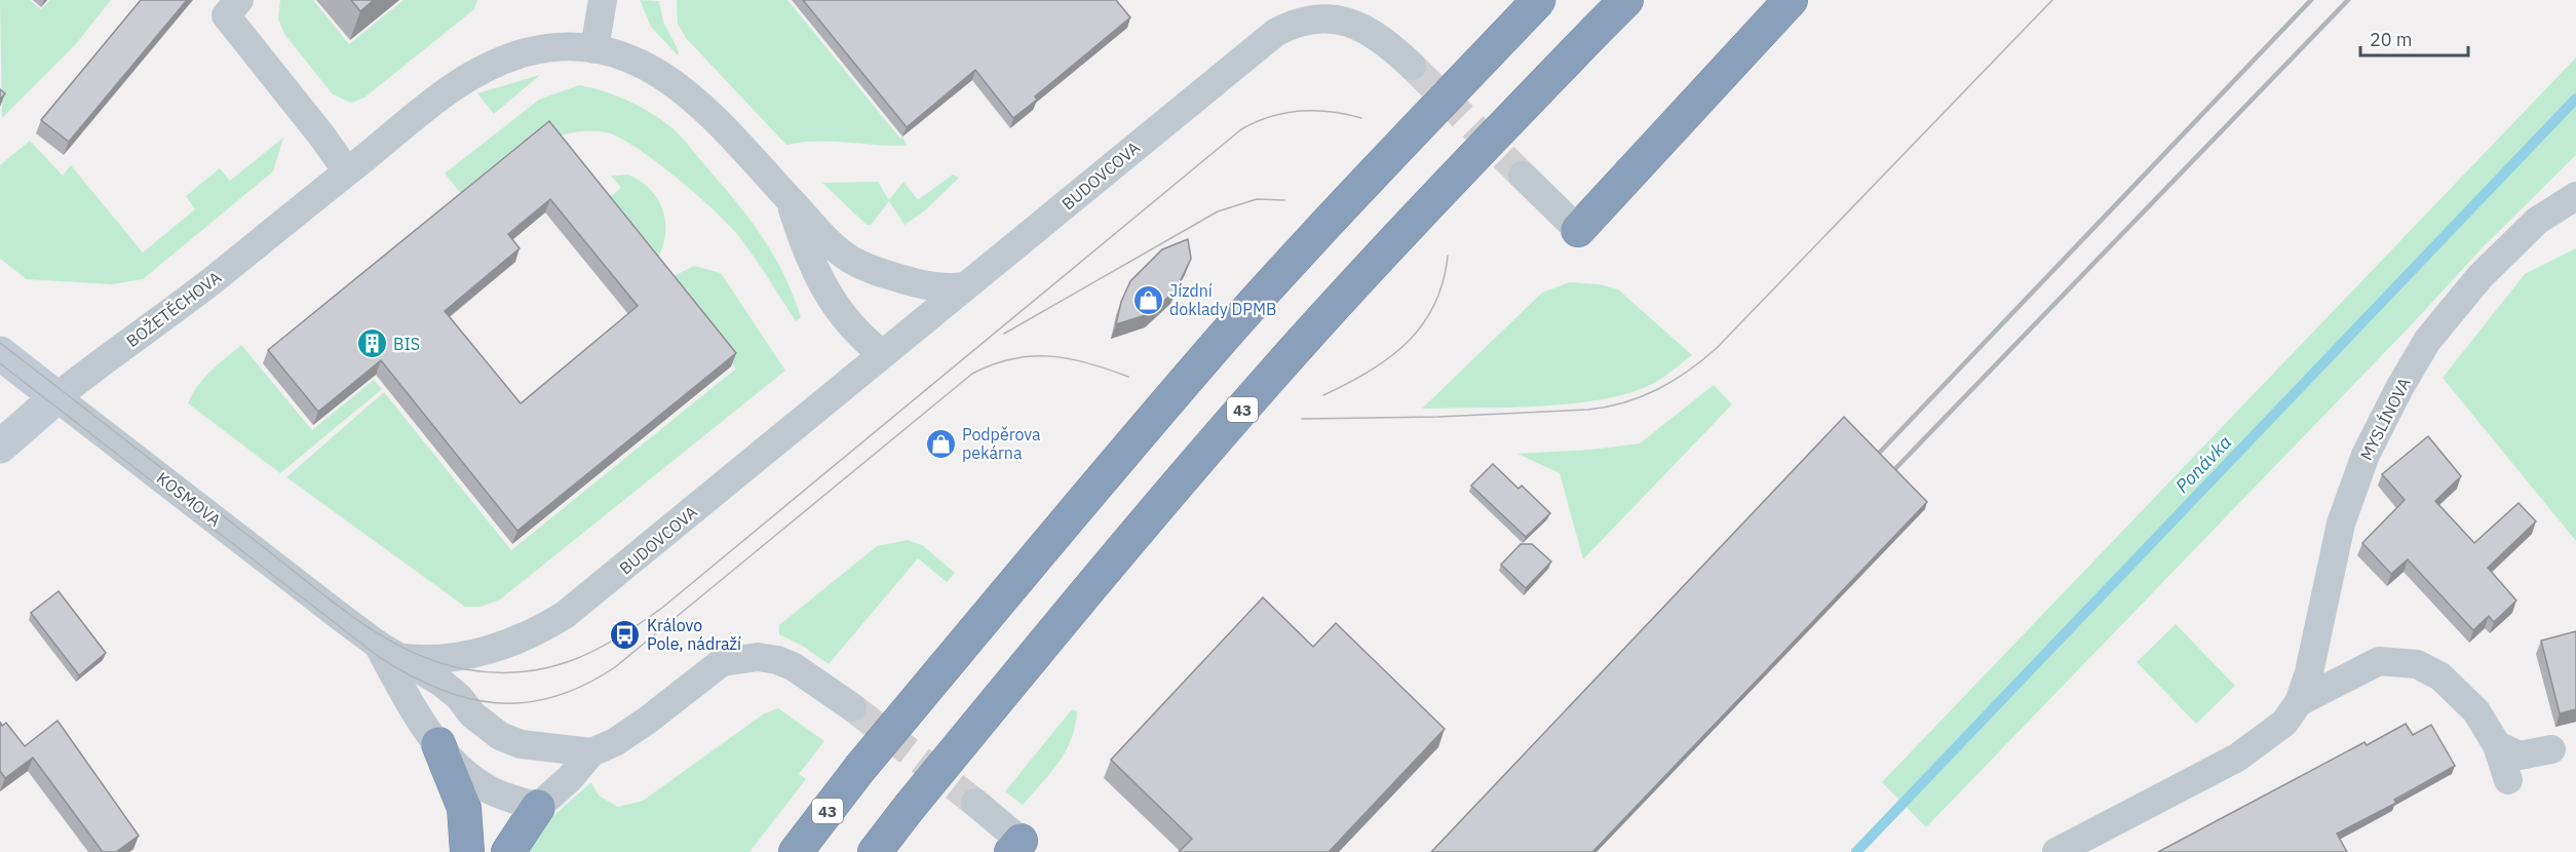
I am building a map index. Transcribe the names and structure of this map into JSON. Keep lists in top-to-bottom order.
{
  "streets": {
    "highway": ["43"],
    "street": [
      "BUDOVCOVA",
      "BOŽETĚCHOVA",
      "MYSLÍNOVA",
      "KOSMOVA"
    ]
  },
  "crossings": [
    ["BUDOVCOVA", "BOŽETĚCHOVA"],
    ["BUDOVCOVA", "KOSMOVA"],
    ["BOŽETĚCHOVA", "KOSMOVA"]
  ],
  "water": ["Ponávka"],
  "places": {
    "shop": ["Jízdní doklady DPMB", "Podpěrova pekárna"],
    "building": ["BIS"],
    "bus stop": ["Královo Pole, nádraží"]
  },
  "scale_bar": "20 m"
}
